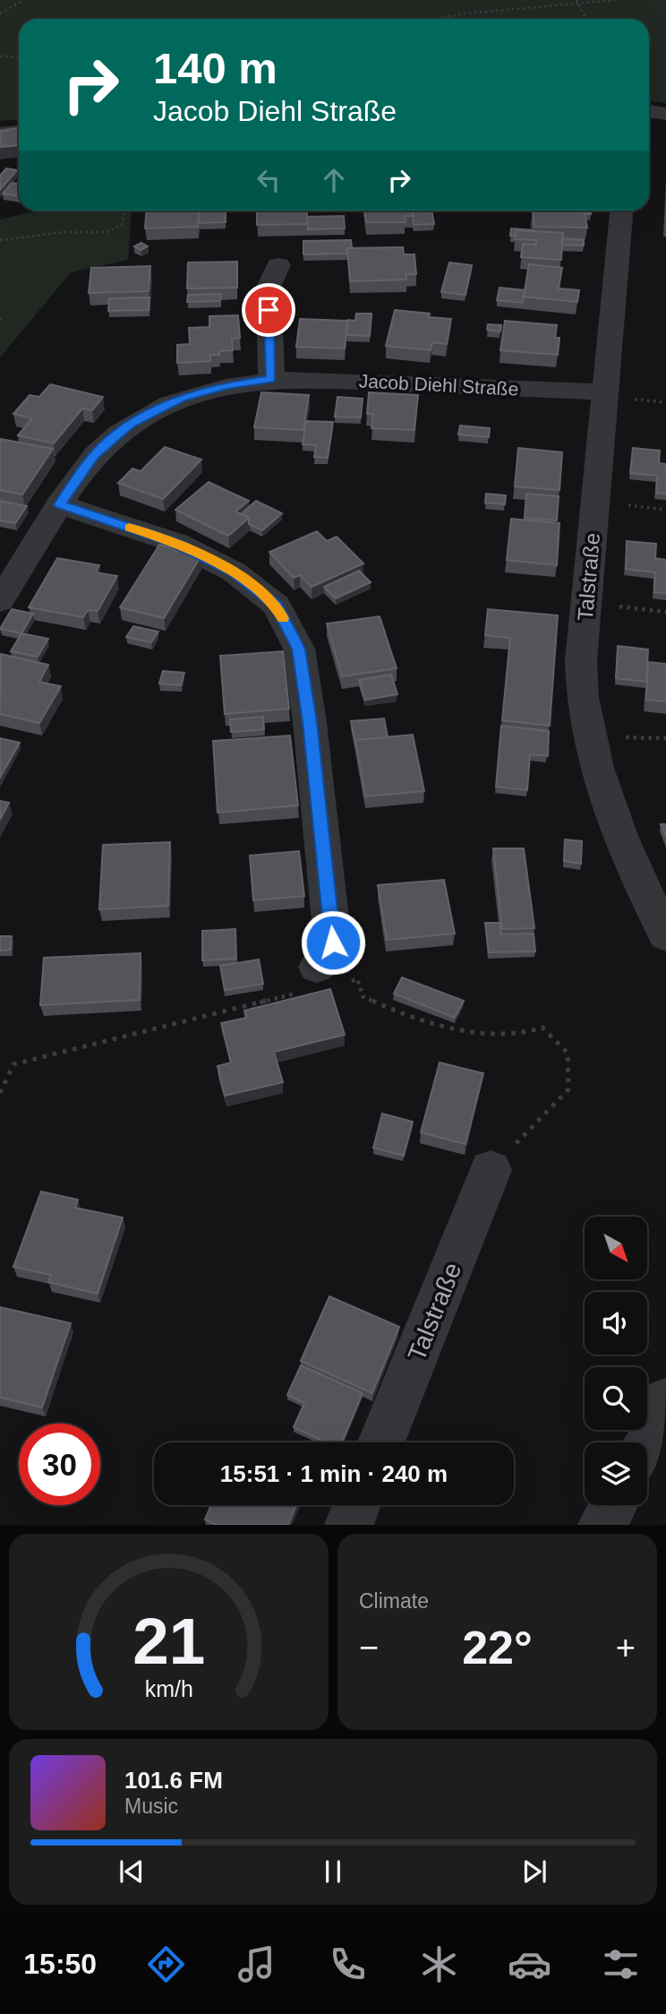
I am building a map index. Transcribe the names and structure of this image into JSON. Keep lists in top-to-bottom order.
{
  "streets": {
    "street": ["Jacob Diehl Straße", "Talstraße"]
  },
  "crossings": [
    ["Jacob Diehl Straße", "Talstraße"]
  ],
  "north": "bottom right",
  "page": {
    "turn": ["140 m", "Jacob Diehl Straße"],
    "limit": "30",
    "trip": "15:51 · 1 min · 240 m",
    "tile": "Climate",
    "heat": ["−", "22°", "+"],
    "song": ["101.6 FM", "Music"],
    "tabs": "15:50",
    "gauge": ["21", "km/h"]
  }
}
